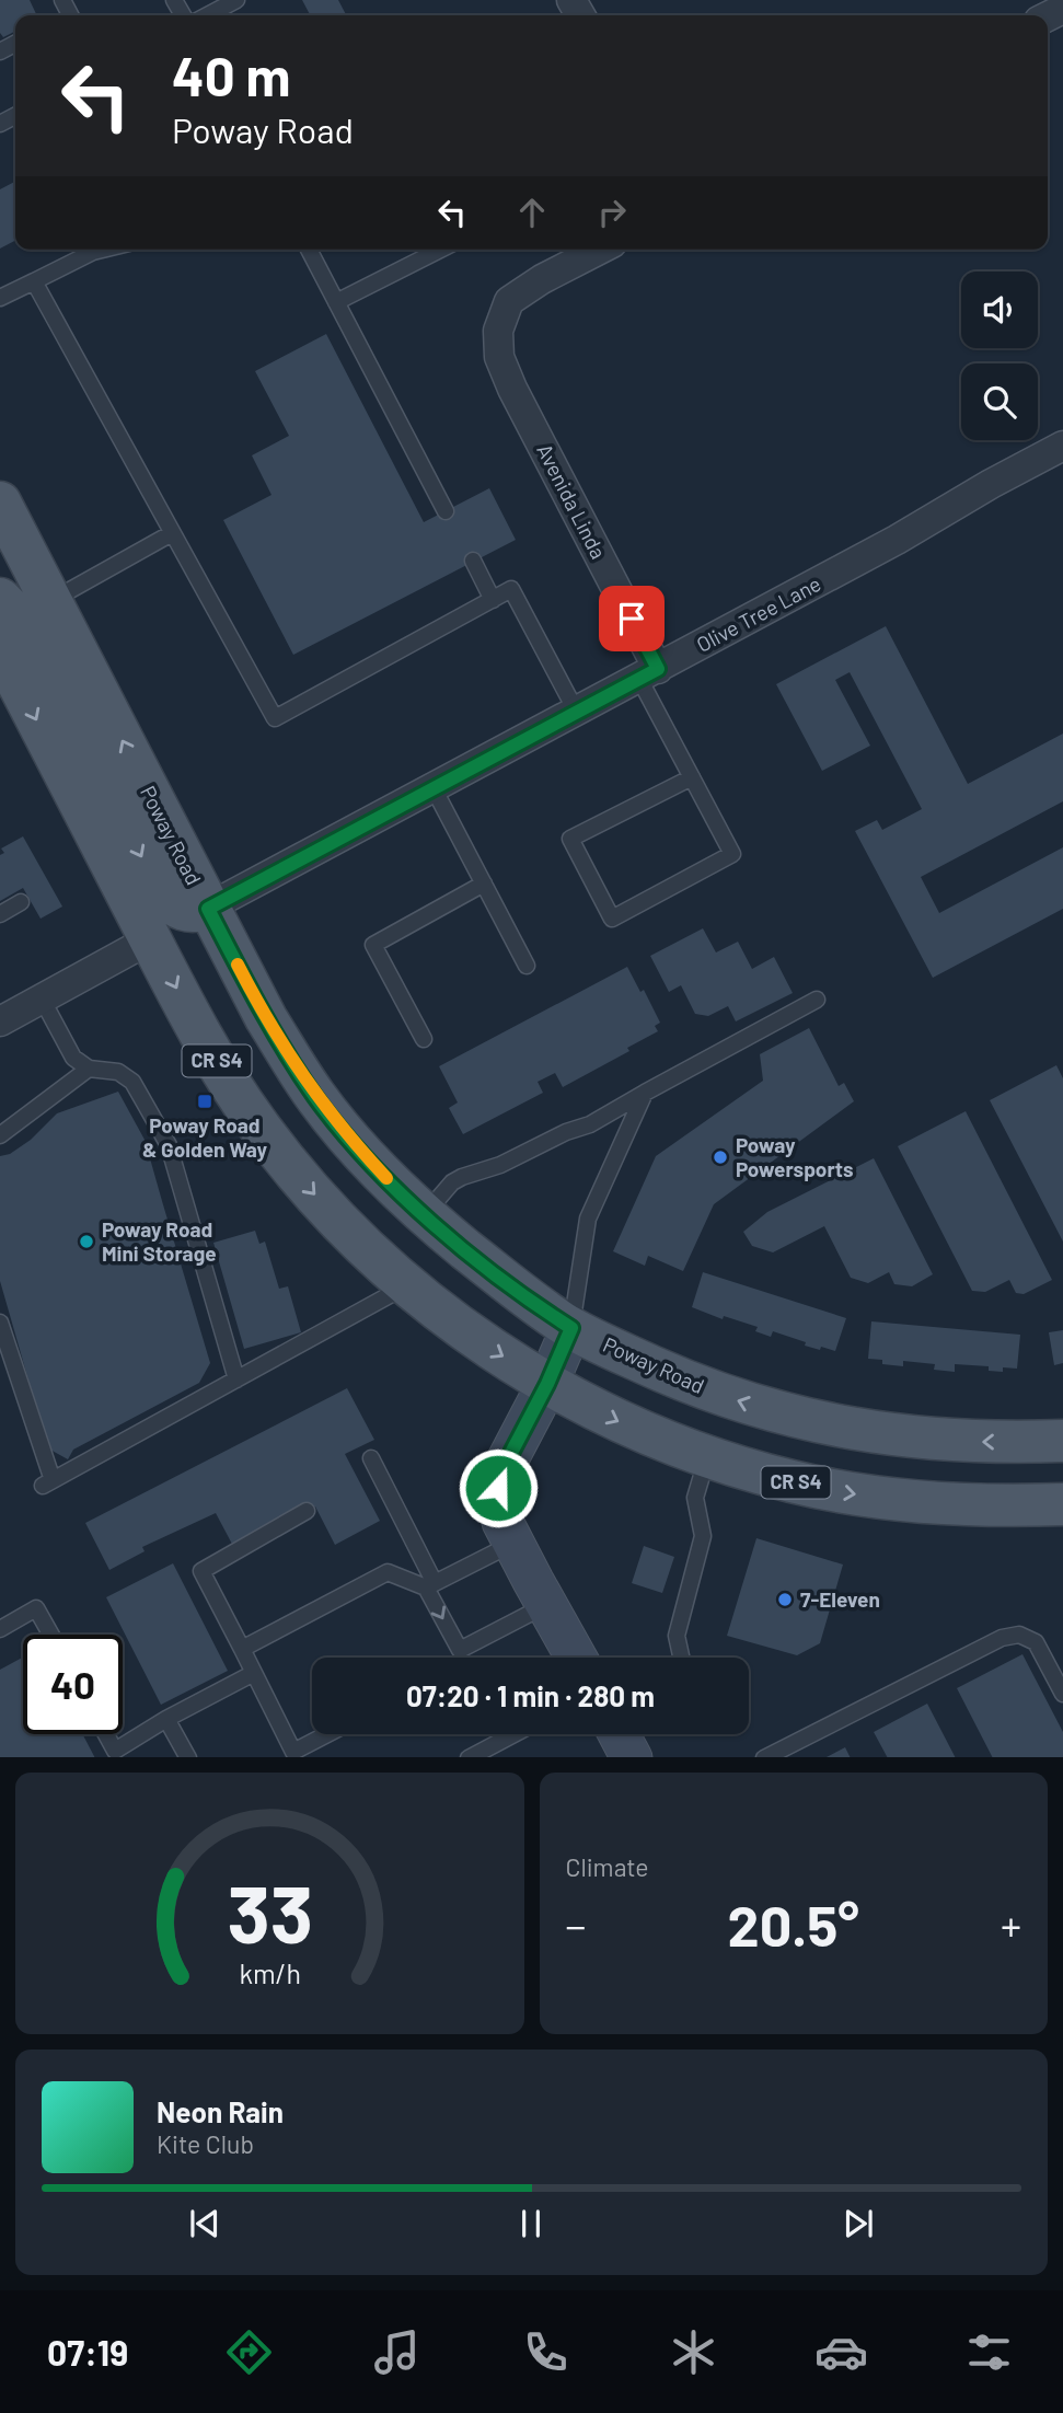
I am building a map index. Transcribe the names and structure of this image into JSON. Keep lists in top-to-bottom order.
{
  "streets": {
    "main road": ["Poway Road", "CR S4"],
    "street": ["Avenida Linda", "Olive Tree Lane"]
  },
  "crossings": [
    ["Avenida Linda", "Olive Tree Lane"],
    ["Olive Tree Lane", "Poway Road"]
  ],
  "one_way": ["Poway Road"],
  "places": {
    "transit": ["Poway Road & Golden Way"],
    "other": ["Poway Powersports", "Poway Road Mini Storage", "7-Eleven"]
  },
  "page": {
    "turn": ["40 m", "Poway Road"],
    "limit": "40",
    "trip": "07:20 · 1 min · 280 m",
    "tile": "Climate",
    "heat": ["−", "20.5°", "+"],
    "song": ["Neon Rain", "Kite Club"],
    "tabs": "07:19",
    "gauge": ["33", "km/h"]
  }
}
